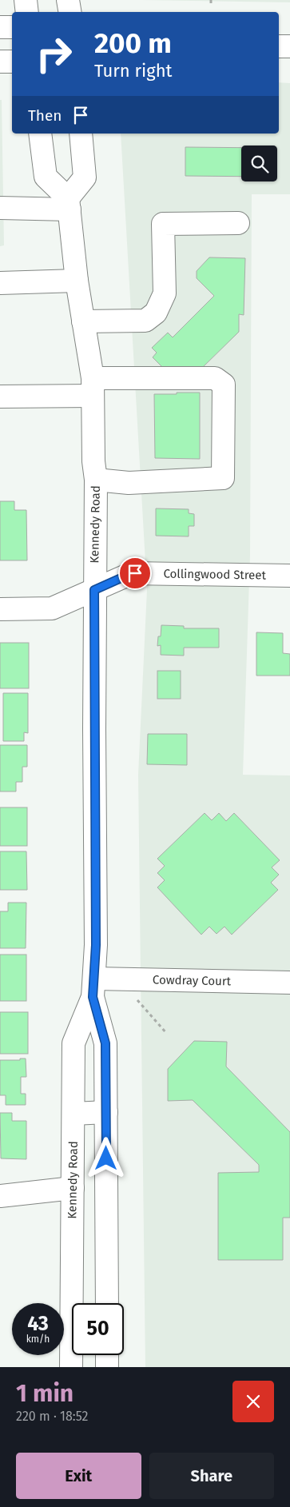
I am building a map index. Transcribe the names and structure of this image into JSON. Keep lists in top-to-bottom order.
{
  "streets": {
    "main road": ["Kennedy Road", "Collingwood Street", "Cowdray Court"]
  },
  "crossings": [
    ["Kennedy Road", "Collingwood Street"],
    ["Kennedy Road", "Cowdray Court"]
  ],
  "page": {
    "turn": ["200 m", "Turn right"],
    "then": "Then",
    "speed": "43 km/h",
    "limit": "50",
    "heading": ["1 min", "220 m · 18:52"],
    "buttons": ["Exit", "Share"]
  }
}
